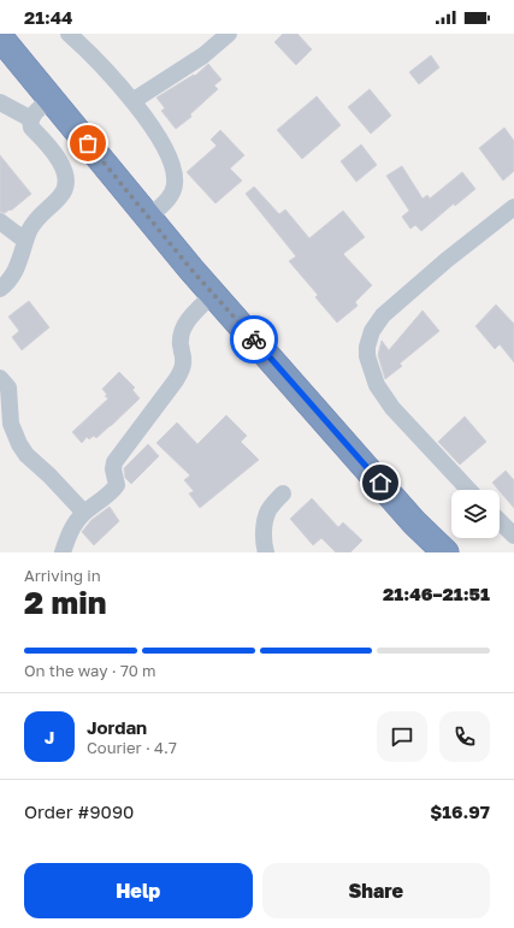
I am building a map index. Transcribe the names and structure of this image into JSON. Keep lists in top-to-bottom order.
{
  "page": {
    "status": "21:44",
    "heading": ["2 min", "Arriving in", "21:46–21:51"],
    "panel": [
      "Jordan",
      "Courier · 4.7",
      "Order #9090",
      "$16.97"
    ],
    "bar": "On the way · 70 m",
    "round": "J",
    "buttons": ["Help", "Share"]
  }
}
